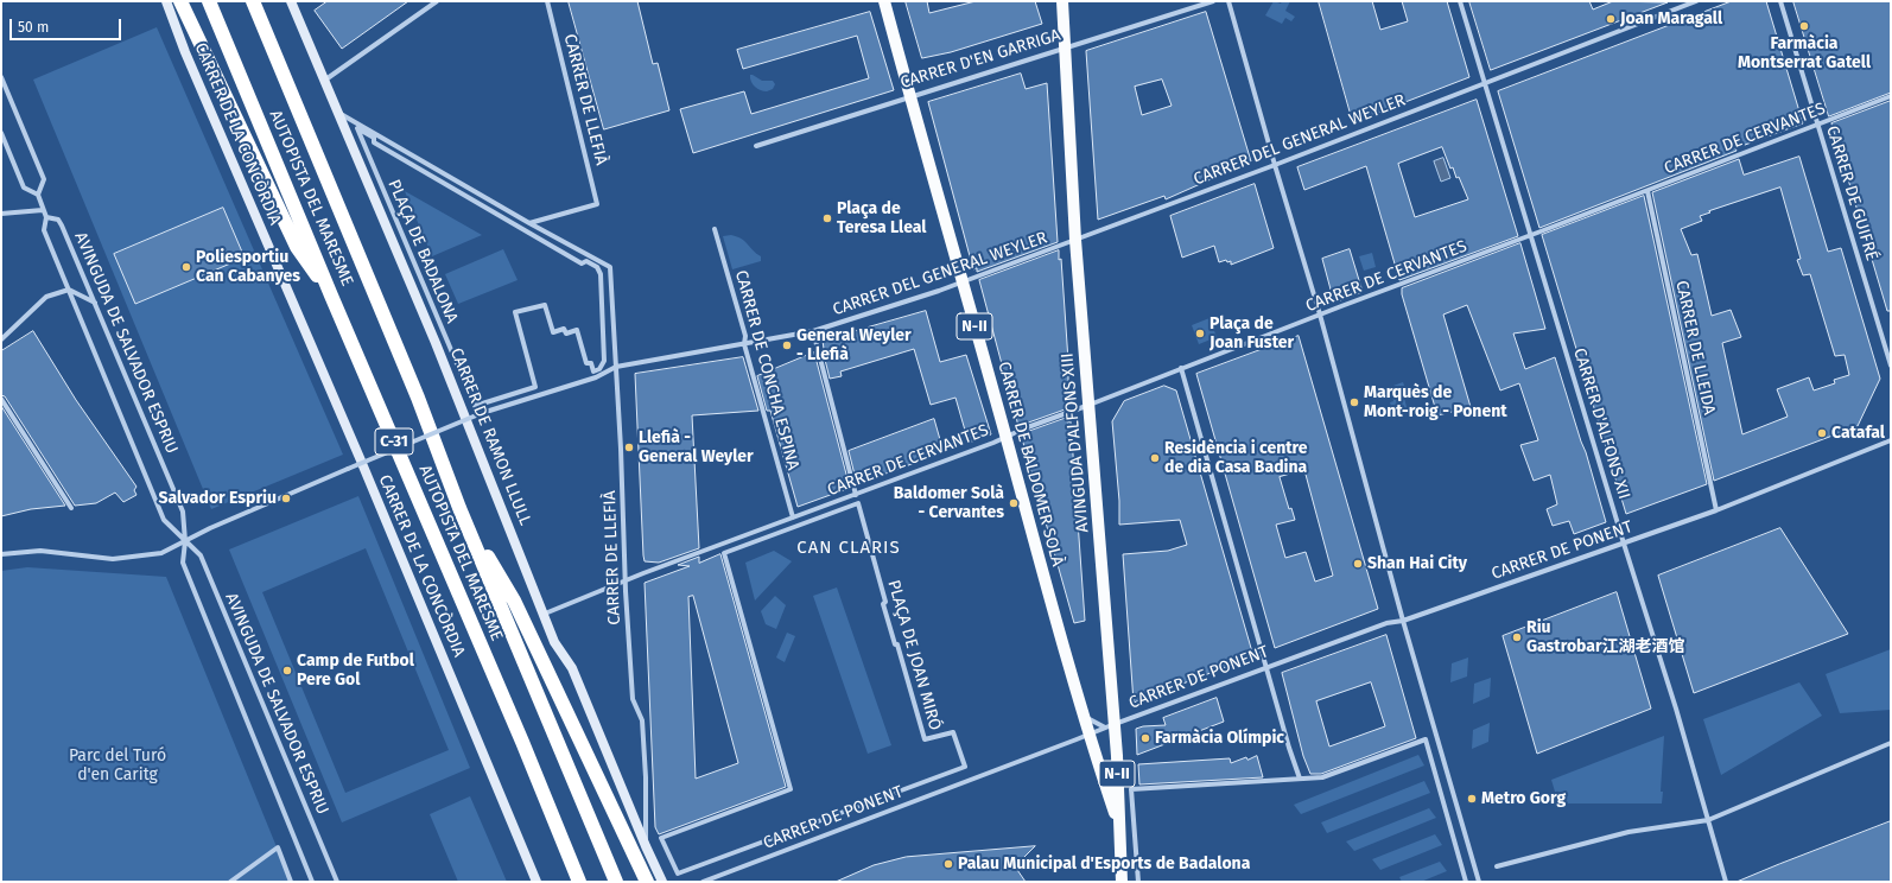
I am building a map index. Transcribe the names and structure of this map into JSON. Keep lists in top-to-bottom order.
{
  "streets": {
    "highway": ["AUTOPISTA DEL MARESME", "C-31"],
    "main road": ["N-II", "AVINGUDA D'ALFONS XIII", "CARRER DE BALDOMER SOLÀ"],
    "street": [
      "CARRER D'EN GARRIGA",
      "CARRER DE LLEFIÀ",
      "CARRER DE LA CONCÒRDIA",
      "CARRER DE CERVANTES",
      "CARRER DEL GENERAL WEYLER",
      "CARRER DE GUIFRÉ",
      "PLAÇA DE BADALONA",
      "AVINGUDA DE SALVADOR ESPRIU",
      "CARRER DE LLEIDA",
      "CARRER DE CONCHA ESPINA",
      "CARRER D'ALFONS XII",
      "CARRER DE RAMON LLULL",
      "CARRER DE PONENT",
      "PLAÇA DE JOAN MIRÓ"
    ]
  },
  "crossings": [
    ["CARRER D'EN GARRIGA", "AVINGUDA D'ALFONS XIII"],
    ["CARRER D'EN GARRIGA", "CARRER DE BALDOMER SOLÀ"],
    ["CARRER DE LLEFIÀ", "CARRER DE CERVANTES"],
    ["CARRER DE LLEFIÀ", "CARRER DEL GENERAL WEYLER"],
    ["CARRER DE LLEFIÀ", "PLAÇA DE BADALONA"],
    ["CARRER DE LLEFIÀ", "CARRER DE RAMON LLULL"],
    ["CARRER DE CERVANTES", "CARRER DE GUIFRÉ"],
    ["CARRER DE CERVANTES", "CARRER DE LLEIDA"],
    ["CARRER DE CERVANTES", "CARRER DE CONCHA ESPINA"],
    ["CARRER DE CERVANTES", "CARRER D'ALFONS XII"],
    ["CARRER DE CERVANTES", "CARRER DE RAMON LLULL"],
    ["CARRER DE CERVANTES", "AVINGUDA D'ALFONS XIII"],
    ["CARRER DE CERVANTES", "CARRER DE BALDOMER SOLÀ"],
    ["CARRER DEL GENERAL WEYLER", "AVINGUDA DE SALVADOR ESPRIU"],
    ["CARRER DEL GENERAL WEYLER", "CARRER DE CONCHA ESPINA"],
    ["CARRER DEL GENERAL WEYLER", "CARRER D'ALFONS XII"],
    ["CARRER DEL GENERAL WEYLER", "AVINGUDA D'ALFONS XIII"],
    ["CARRER DEL GENERAL WEYLER", "CARRER DE BALDOMER SOLÀ"],
    ["PLAÇA DE BADALONA", "CARRER DE RAMON LLULL"],
    ["CARRER DE LLEIDA", "CARRER DE PONENT"],
    ["CARRER D'ALFONS XII", "CARRER DE PONENT"],
    ["AVINGUDA D'ALFONS XIII", "CARRER DE BALDOMER SOLÀ"],
    ["AVINGUDA D'ALFONS XIII", "CARRER DE PONENT"],
    ["CARRER DE BALDOMER SOLÀ", "CARRER DE PONENT"]
  ],
  "districts": ["CAN CLARIS"],
  "parks": ["Parc del Turó d'en Caritg"],
  "places": [
    "Joan Maragall",
    "Farmàcia Montserrat Gatell",
    "Plaça de Teresa Lleal",
    "Poliesportiu Can Cabanyes",
    "Plaça de Joan Fuster",
    "General Weyler - Llefià",
    "Marquès de Mont-roig - Ponent",
    "Catafal",
    "Llefià - General Weyler",
    "Residència i centre de dia Casa Badina",
    "Salvador Espriu",
    "Baldomer Solà - Cervantes",
    "Shan Hai City",
    "Riu Gastrobar江湖老酒馆",
    "Camp de Futbol Pere Gol",
    "Farmàcia Olímpic",
    "Metro Gorg",
    "Palau Municipal d'Esports de Badalona"
  ],
  "scale_bar": "50 m"
}
